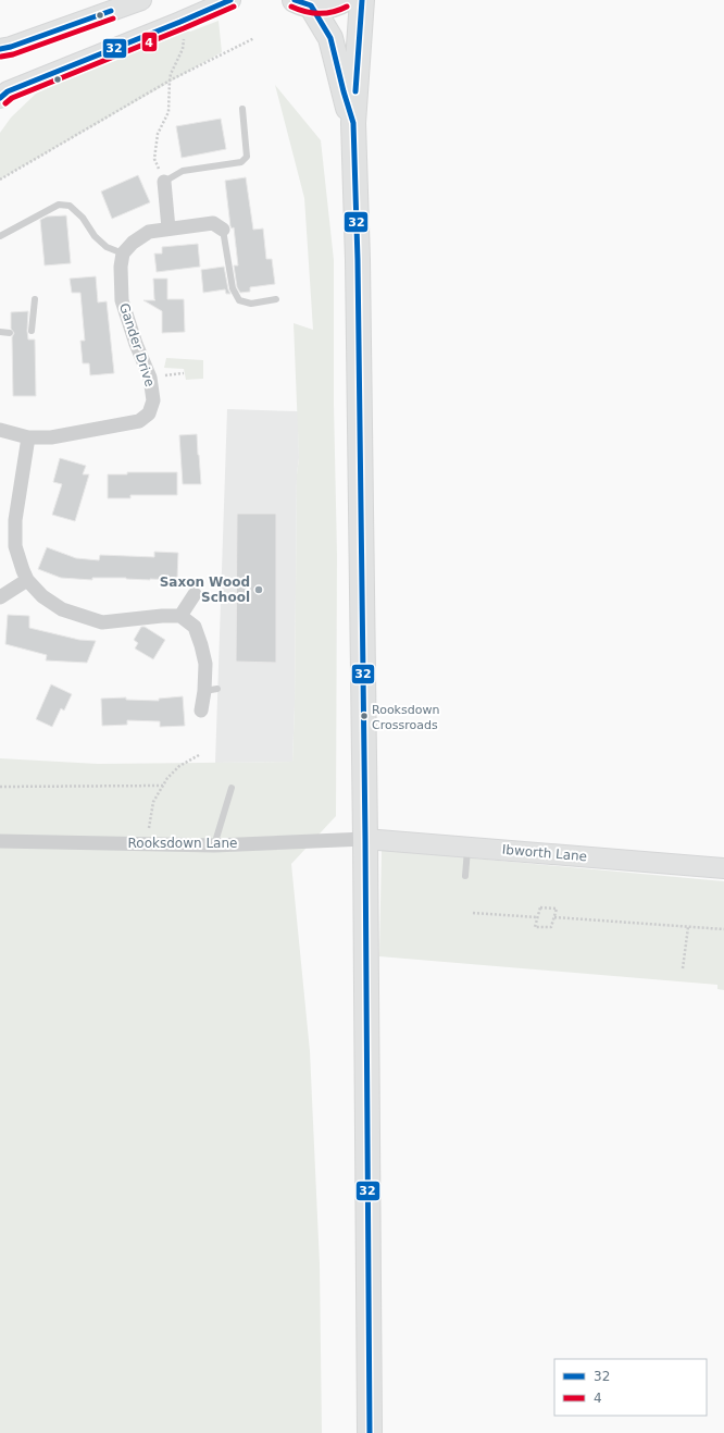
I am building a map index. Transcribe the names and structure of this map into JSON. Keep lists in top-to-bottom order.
{
  "streets": {
    "street": ["Gander Drive", "Rooksdown Lane", "Ibworth Lane"]
  },
  "crossings": [
    ["Rooksdown Lane", "Ibworth Lane"]
  ],
  "places": ["Saxon Wood School", "Rooksdown Crossroads"],
  "lines": ["transit line 32", "transit line 4"],
  "legend": ["32", "4"]
}
